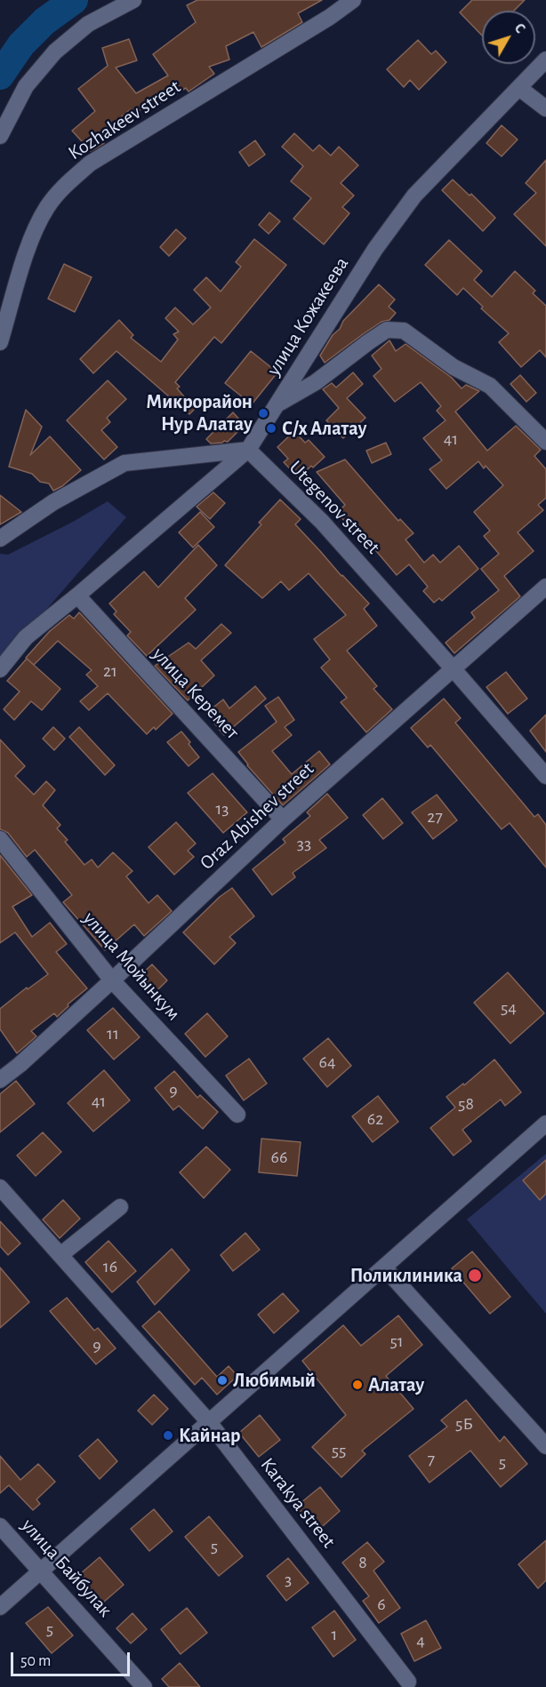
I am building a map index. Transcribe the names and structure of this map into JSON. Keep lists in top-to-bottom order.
{
  "streets": {
    "street": [
      "Kozhakeev street",
      "улица Кожакеева",
      "Utegenov street",
      "улица Керемет",
      "Oraz Abishev street",
      "улица Мойынкум",
      "Karakya street",
      "улица Байбулак"
    ]
  },
  "crossings": [
    ["улица Кожакеева", "Utegenov street"],
    ["улица Кожакеева", "улица Керемет"],
    ["Utegenov street", "Oraz Abishev street"],
    ["улица Керемет", "Oraz Abishev street"],
    ["Oraz Abishev street", "улица Мойынкум"]
  ],
  "places": [
    "Микрорайон Нур Алатау",
    "С/х Алатау",
    "Поликлиника",
    "Любимый",
    "Алатау",
    "Кайнар"
  ],
  "house_numbers": [
    "41",
    "21",
    "13",
    "27",
    "33",
    "54",
    "11",
    "64",
    "9",
    "41",
    "58",
    "62",
    "66",
    "16",
    "51",
    "9",
    "5Б",
    "55",
    "7",
    "5",
    "5",
    "8",
    "3",
    "6",
    "5",
    "1",
    "4"
  ],
  "scale_bar": "50 m",
  "north": "top right"
}
